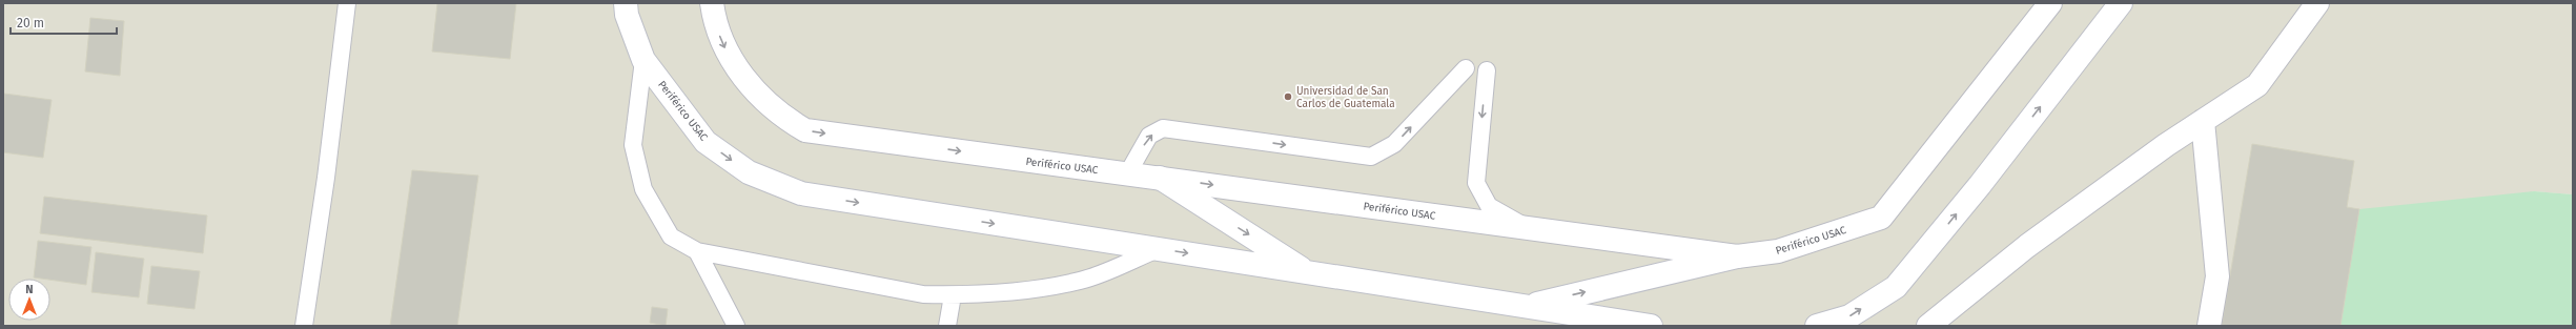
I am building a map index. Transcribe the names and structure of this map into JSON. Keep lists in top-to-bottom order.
{
  "streets": {
    "street": ["Periférico USAC"]
  },
  "one_way": ["Periférico USAC"],
  "places": ["Universidad de San Carlos de Guatemala"],
  "scale_bar": "20 m",
  "north": "top"
}
